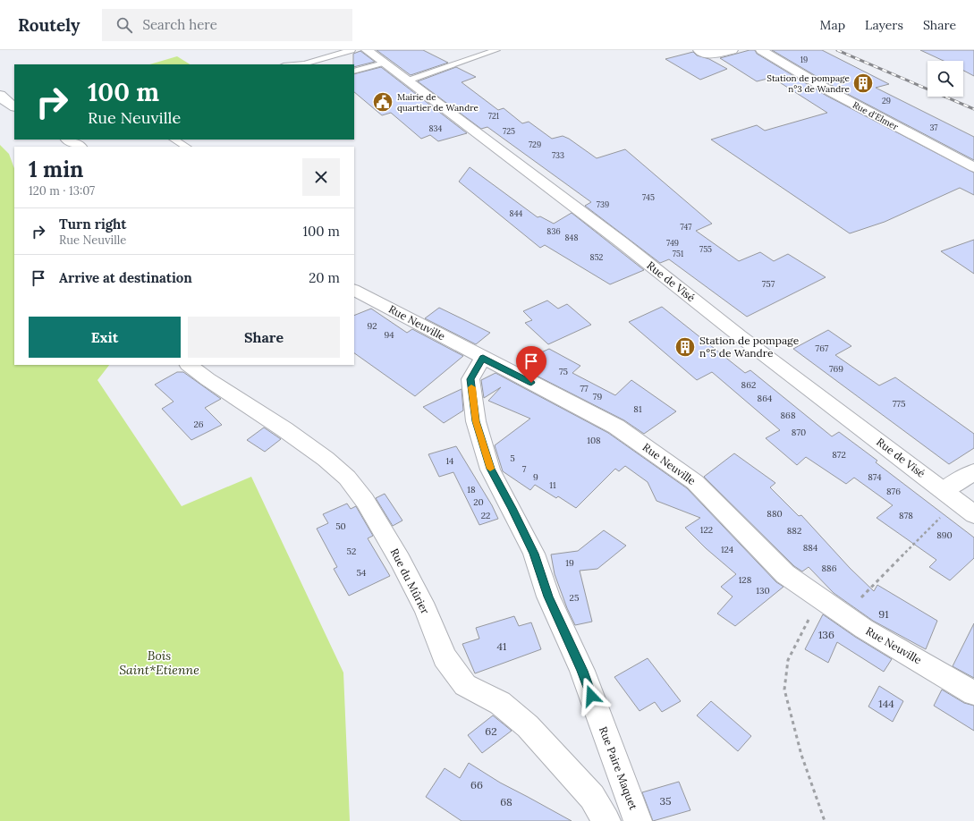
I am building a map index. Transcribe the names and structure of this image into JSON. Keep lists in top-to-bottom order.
{
  "streets": {
    "street": [
      "Rue d'Elmer",
      "Rue de Visé",
      "Rue Neuville",
      "Rue du Mûrier",
      "Rue Paire Maquet"
    ]
  },
  "crossings": [
    ["Rue Neuville", "Rue Paire Maquet"]
  ],
  "parks": ["Bois Saint*Etienne"],
  "places": {
    "building": ["Station de pompage n°3 de Wandre", "Station de pompage n°5 de Wandre"],
    "public building": ["Mairie de quartier de Wandre"]
  },
  "house_numbers": [
    "19",
    "29",
    "721",
    "37",
    "834",
    "725",
    "729",
    "733",
    "745",
    "739",
    "844",
    "747",
    "836",
    "848",
    "749",
    "755",
    "751",
    "852",
    "757",
    "92",
    "94",
    "767",
    "769",
    "75",
    "862",
    "77",
    "79",
    "864",
    "775",
    "81",
    "868",
    "26",
    "870",
    "108",
    "872",
    "5",
    "14",
    "7",
    "9",
    "874",
    "11",
    "18",
    "876",
    "20",
    "880",
    "22",
    "878",
    "50",
    "122",
    "882",
    "890",
    "884",
    "124",
    "52",
    "19",
    "886",
    "54",
    "128",
    "130",
    "25",
    "91",
    "136",
    "41",
    "144",
    "62",
    "66",
    "35",
    "68"
  ],
  "page": {
    "header": "Routely",
    "search": "Search here",
    "nav": ["Map", "Layers", "Share"],
    "turn": ["100 m", "Rue Neuville"],
    "heading": ["1 min", "120 m · 13:07"],
    "list": [
      {
        "name": "Turn right",
        "note": "Rue Neuville",
        "value": "100 m"
      },
      {
        "name": "Arrive at destination",
        "value": "20 m"
      }
    ],
    "buttons": ["Exit", "Share"]
  }
}
